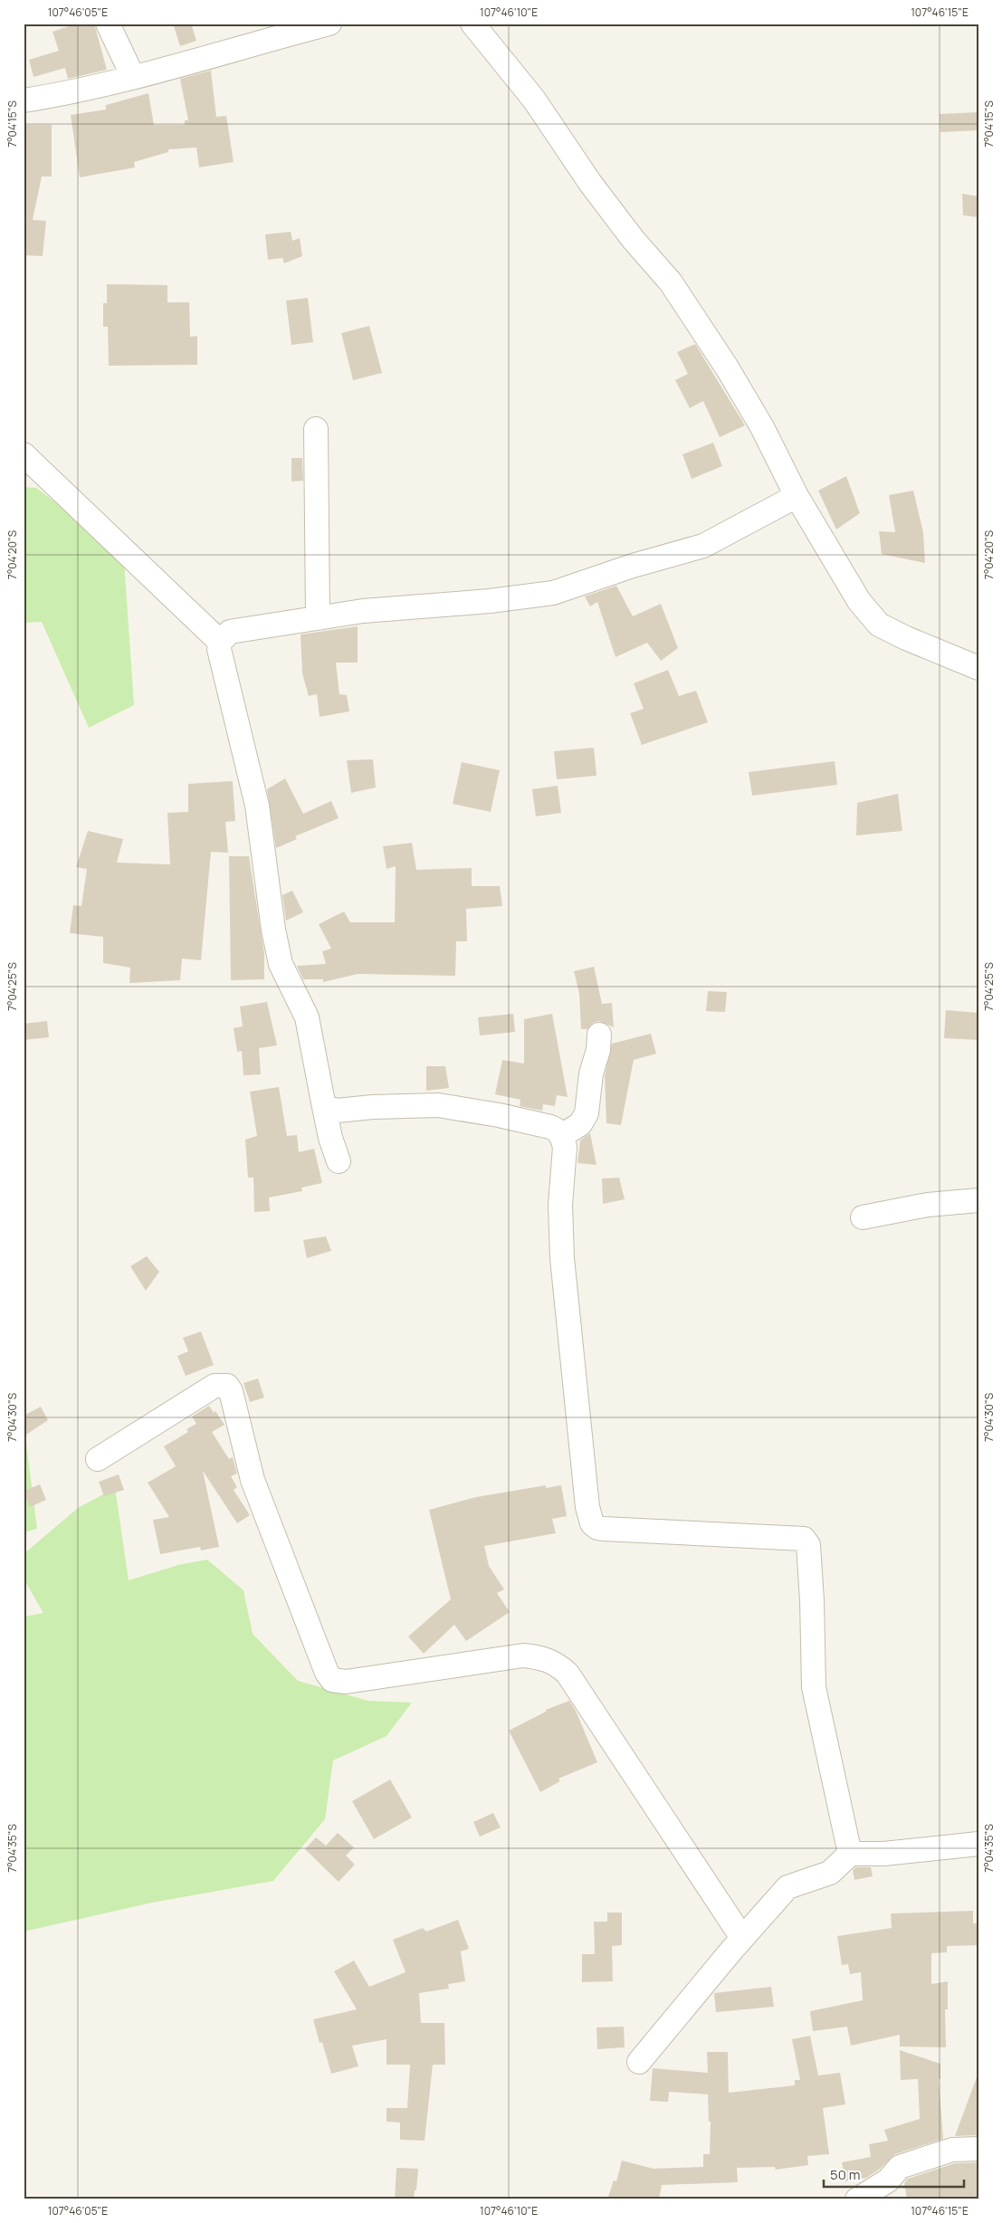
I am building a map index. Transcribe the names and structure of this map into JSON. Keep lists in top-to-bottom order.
{
  "scale_bar": "50 m",
  "coordinates": [
    "107°46'05\"E",
    "107°46'10\"E",
    "107°46'15\"E",
    "7°04'15\"S",
    "7°04'20\"S",
    "7°04'25\"S",
    "7°04'30\"S",
    "7°04'35\"S"
  ]
}
